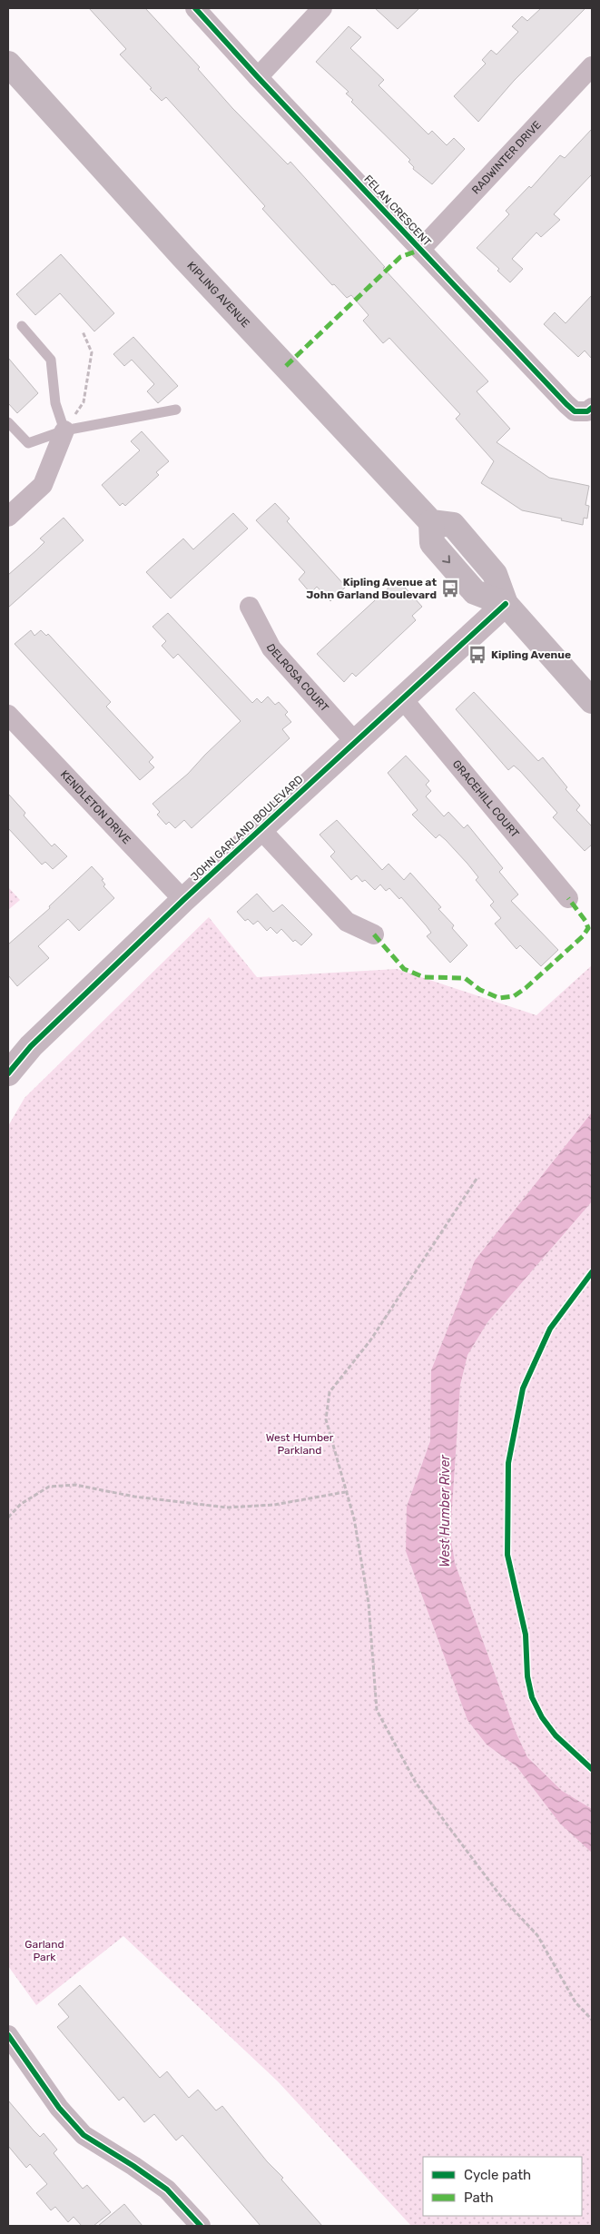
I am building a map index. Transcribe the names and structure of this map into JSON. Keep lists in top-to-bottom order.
{
  "streets": {
    "main road": ["KIPLING AVENUE"],
    "street": [
      "RADWINTER DRIVE",
      "FELAN CRESCENT",
      "DELROSA COURT",
      "GRACEHILL COURT",
      "KENDLETON DRIVE",
      "JOHN GARLAND BOULEVARD"
    ]
  },
  "crossings": [
    ["RADWINTER DRIVE", "FELAN CRESCENT"],
    ["KIPLING AVENUE", "JOHN GARLAND BOULEVARD"],
    ["DELROSA COURT", "JOHN GARLAND BOULEVARD"],
    ["GRACEHILL COURT", "JOHN GARLAND BOULEVARD"],
    ["KENDLETON DRIVE", "JOHN GARLAND BOULEVARD"]
  ],
  "water": ["West Humber River"],
  "parks": ["West Humber Parkland", "Garland Park"],
  "places": {
    "bus stop": ["Kipling Avenue at John Garland Boulevard", "Kipling Avenue"]
  },
  "legend": ["Cycle path", "Path"]
}
